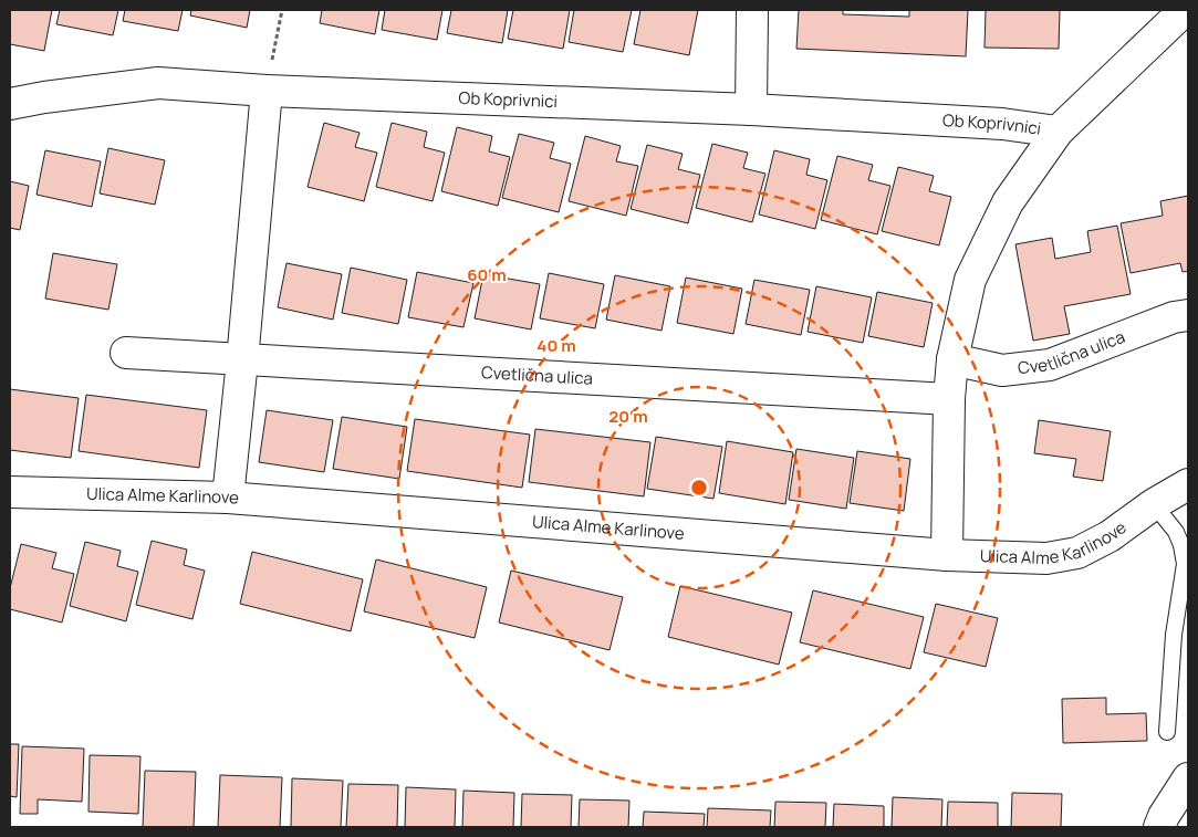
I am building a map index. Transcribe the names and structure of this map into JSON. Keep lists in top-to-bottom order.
{
  "streets": {
    "street": ["Ob Koprivnici", "Cvetlična ulica", "Ulica Alme Karlinove"]
  },
  "rings": ["60 m", "40 m", "20 m"]
}
